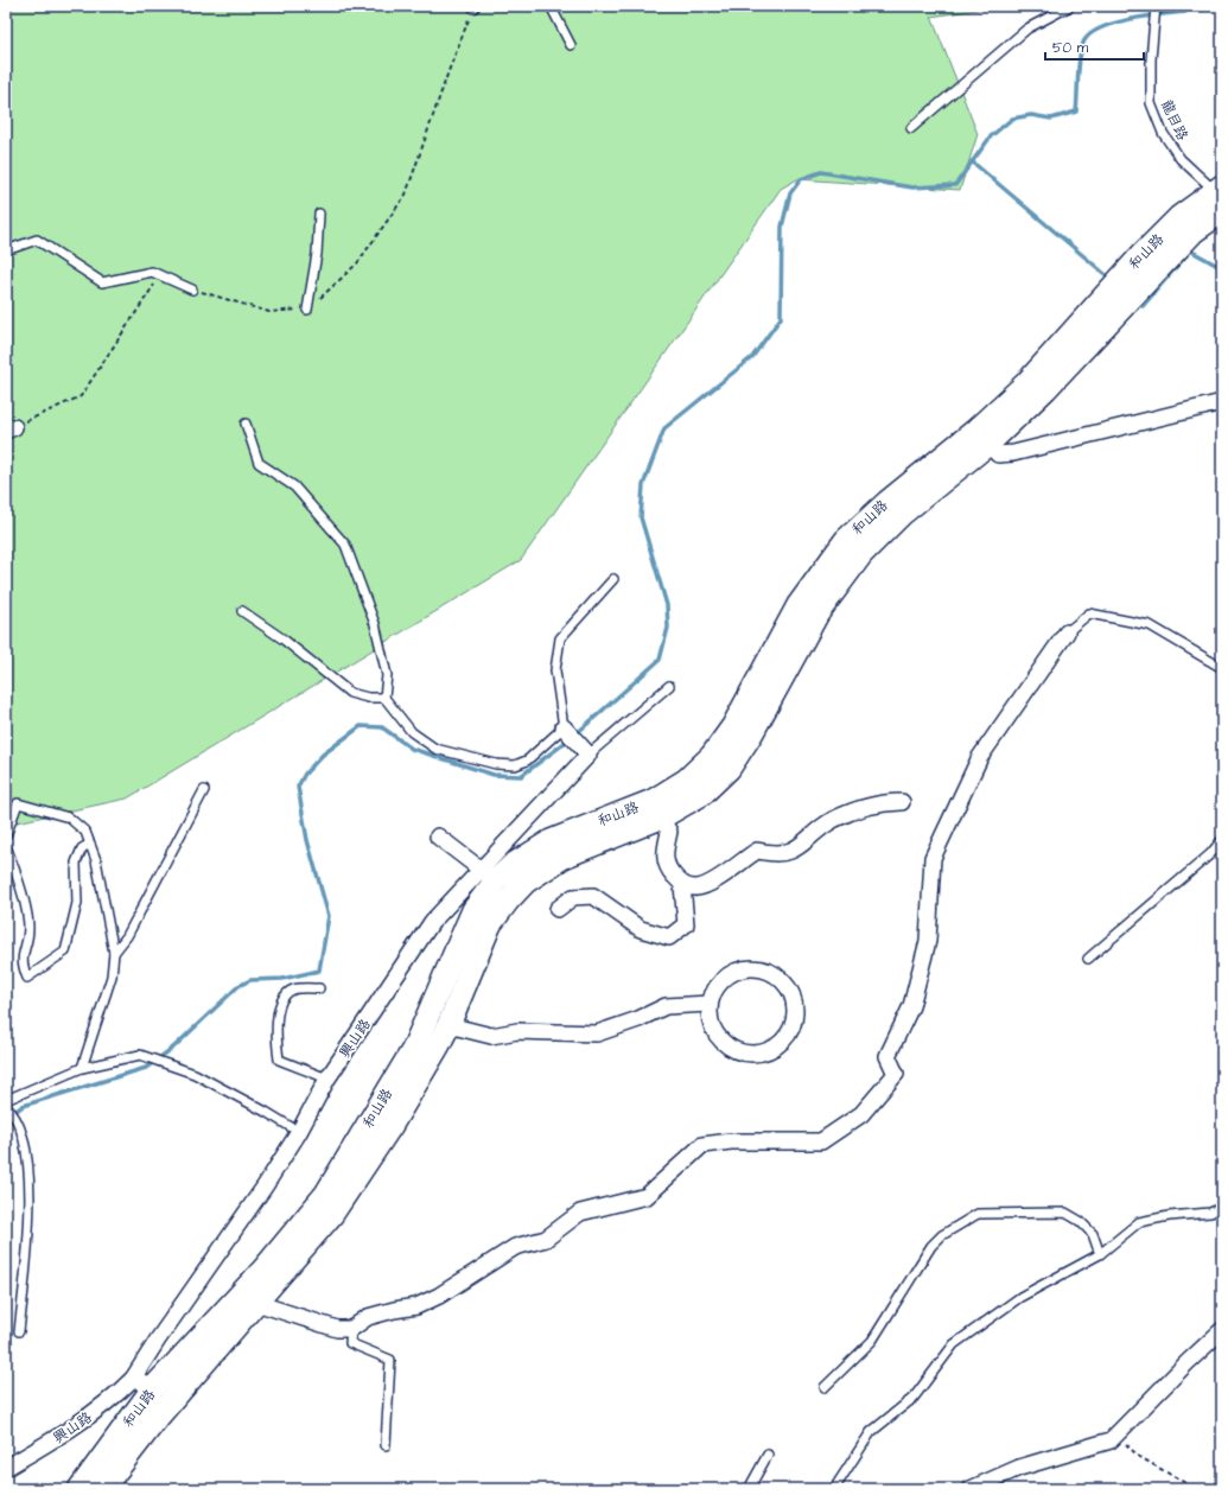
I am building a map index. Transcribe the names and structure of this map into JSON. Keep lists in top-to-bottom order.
{
  "streets": {
    "main road": ["和山路"],
    "street": ["興山路"],
    "lane": ["龍目路"]
  },
  "crossings": [
    ["龍目路", "和山路"],
    ["和山路", "興山路"]
  ],
  "scale_bar": "50 m"
}
